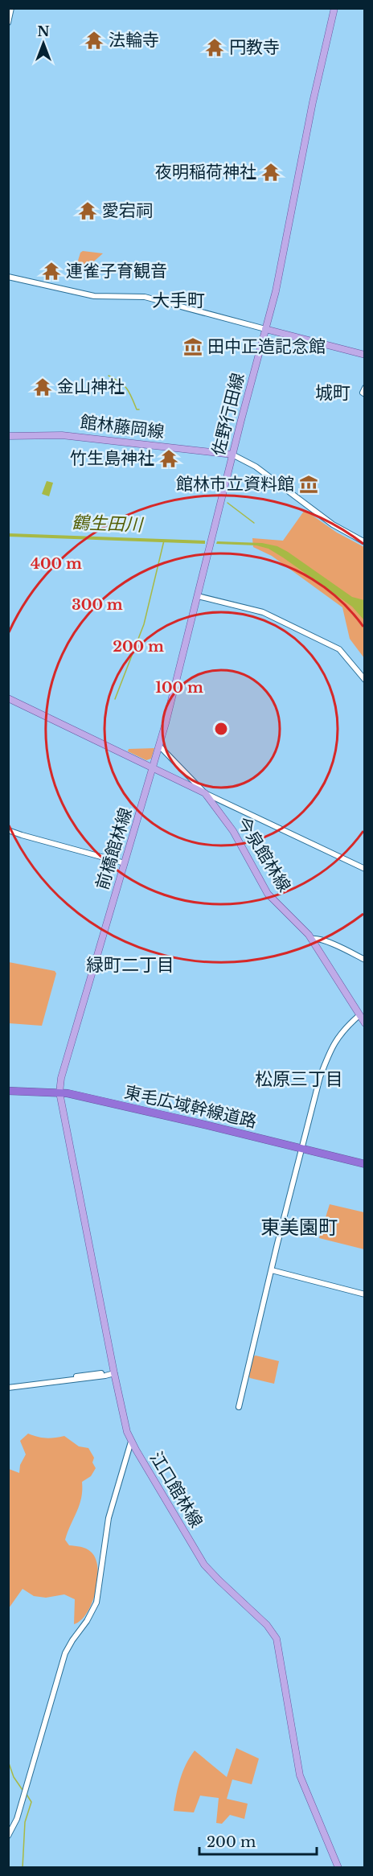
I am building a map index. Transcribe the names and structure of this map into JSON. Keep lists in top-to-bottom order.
{
  "streets": {
    "highway": ["東毛広域幹線道路"],
    "main road": [
      "佐野行田線",
      "館林藤岡線",
      "前橋館林線",
      "今泉館林線",
      "江口館林線"
    ]
  },
  "crossings": [
    ["佐野行田線", "館林藤岡線"],
    ["佐野行田線", "前橋館林線"],
    ["佐野行田線", "今泉館林線"],
    ["前橋館林線", "今泉館林線"],
    ["前橋館林線", "東毛広域幹線道路"],
    ["前橋館林線", "江口館林線"],
    ["東毛広域幹線道路", "江口館林線"]
  ],
  "districts": [
    "大手町",
    "城町",
    "緑町二丁目",
    "松原三丁目",
    "東美園町"
  ],
  "water": ["鶴生田川"],
  "places": {
    "temple": [
      "法輪寺",
      "円教寺",
      "夜明稲荷神社",
      "愛宕祠",
      "連雀子育観音",
      "金山神社",
      "竹生島神社"
    ],
    "museum": ["田中正造記念館", "館林市立資料館"]
  },
  "scale_bar": "200 m",
  "north": "top",
  "rings": [
    "400 m",
    "300 m",
    "200 m",
    "100 m"
  ]
}
